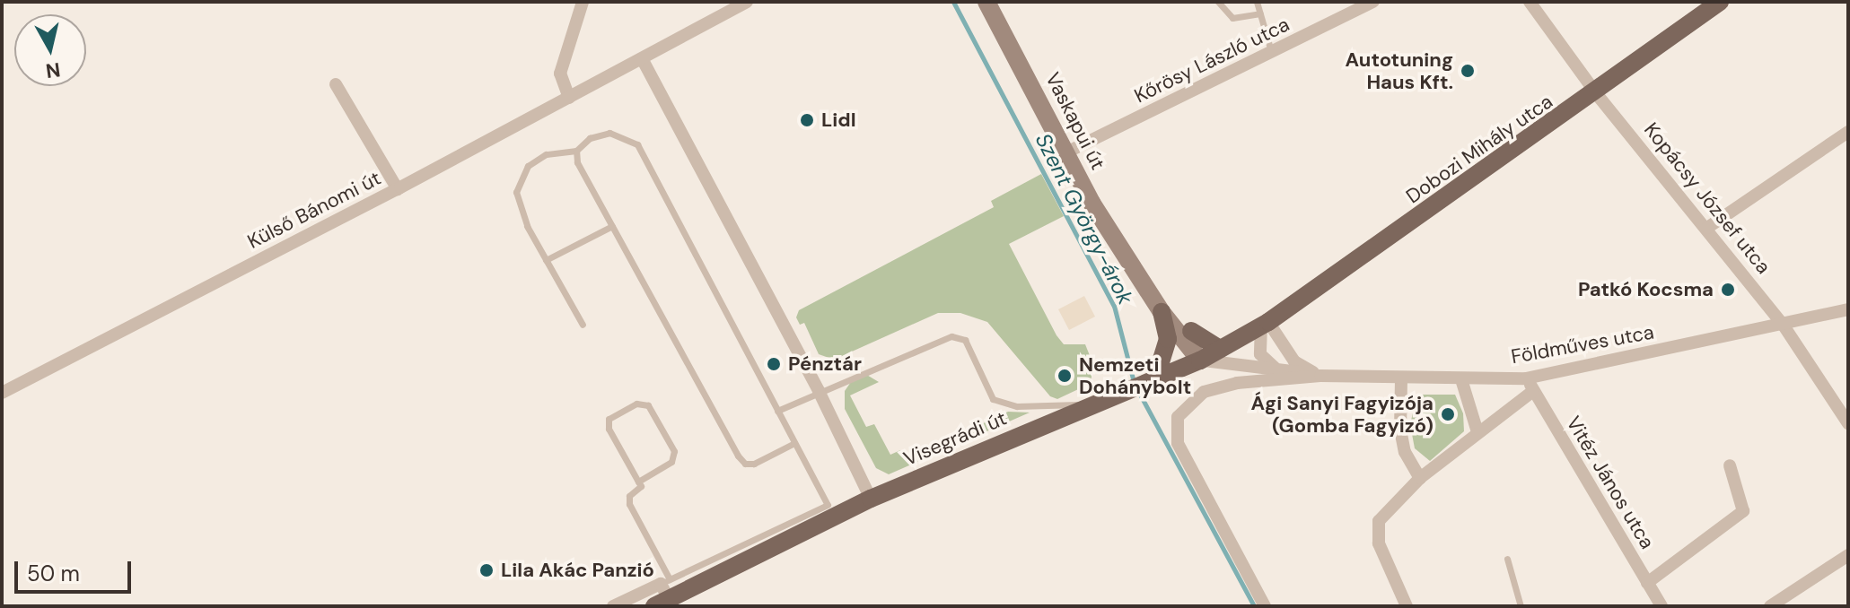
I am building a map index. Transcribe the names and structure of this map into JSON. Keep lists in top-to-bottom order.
{
  "streets": {
    "main road": ["Vaskapui út", "Dobozi Mihály utca", "Visegrádi út"],
    "street": [
      "Kőrösy László utca",
      "Kopácsy József utca",
      "Külső Bánomi út",
      "Földműves utca",
      "Vitéz János utca"
    ]
  },
  "crossings": [
    ["Kőrösy László utca", "Vaskapui út"],
    ["Vaskapui út", "Dobozi Mihály utca"],
    ["Vaskapui út", "Földműves utca"],
    ["Dobozi Mihály utca", "Kopácsy József utca"],
    ["Dobozi Mihály utca", "Földműves utca"],
    ["Dobozi Mihály utca", "Visegrádi út"],
    ["Kopácsy József utca", "Földműves utca"],
    ["Földműves utca", "Vitéz János utca"]
  ],
  "water": ["Szent György-árok"],
  "places": [
    "Autotuning Haus Kft.",
    "Lidl",
    "Patkó Kocsma",
    "Pénztár",
    "Nemzeti Dohánybolt",
    "Ági Sanyi Fagyizója (Gomba Fagyizó)",
    "Lila Akác Panzió"
  ],
  "scale_bar": "50 m",
  "north": "bottom"
}
